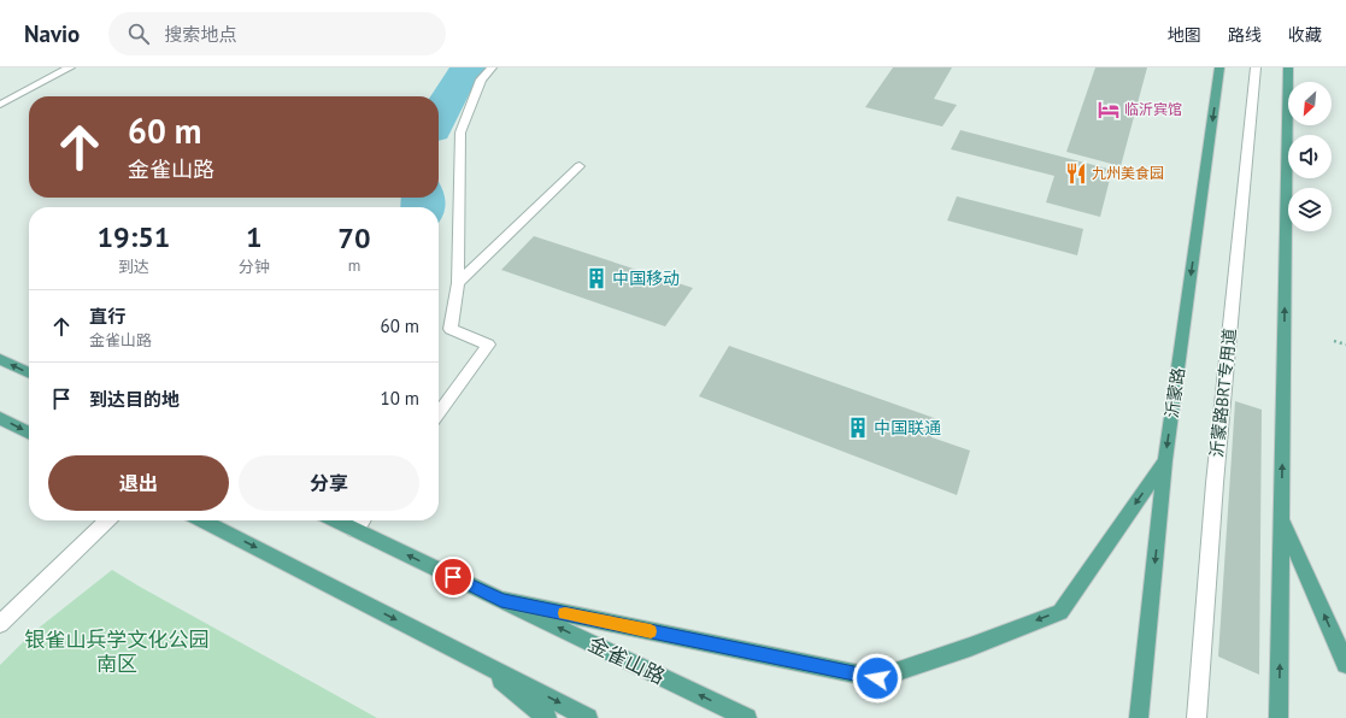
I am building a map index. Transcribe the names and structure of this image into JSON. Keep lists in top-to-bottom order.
{
  "streets": {
    "main road": ["沂蒙路", "金雀山路"],
    "street": ["沂蒙路BRT专用道"]
  },
  "parks": ["银雀山兵学文化公园 南区"],
  "places": {
    "hotel": ["临沂宾馆"],
    "restaurant": ["九州美食园"],
    "building": ["中国移动", "中国联通"]
  },
  "north": "bottom left",
  "page": {
    "header": "Navio",
    "search": "搜索地点",
    "nav": ["地图", "路线", "收藏"],
    "turn": ["60 m", "金雀山路"],
    "eta": [
      "19:51",
      "到达",
      "1",
      "分钟",
      "70",
      "m"
    ],
    "list": [
      {
        "name": "直行",
        "note": "金雀山路",
        "value": "60 m"
      },
      {
        "name": "到达目的地",
        "value": "10 m"
      }
    ],
    "buttons": ["退出", "分享"]
  }
}
